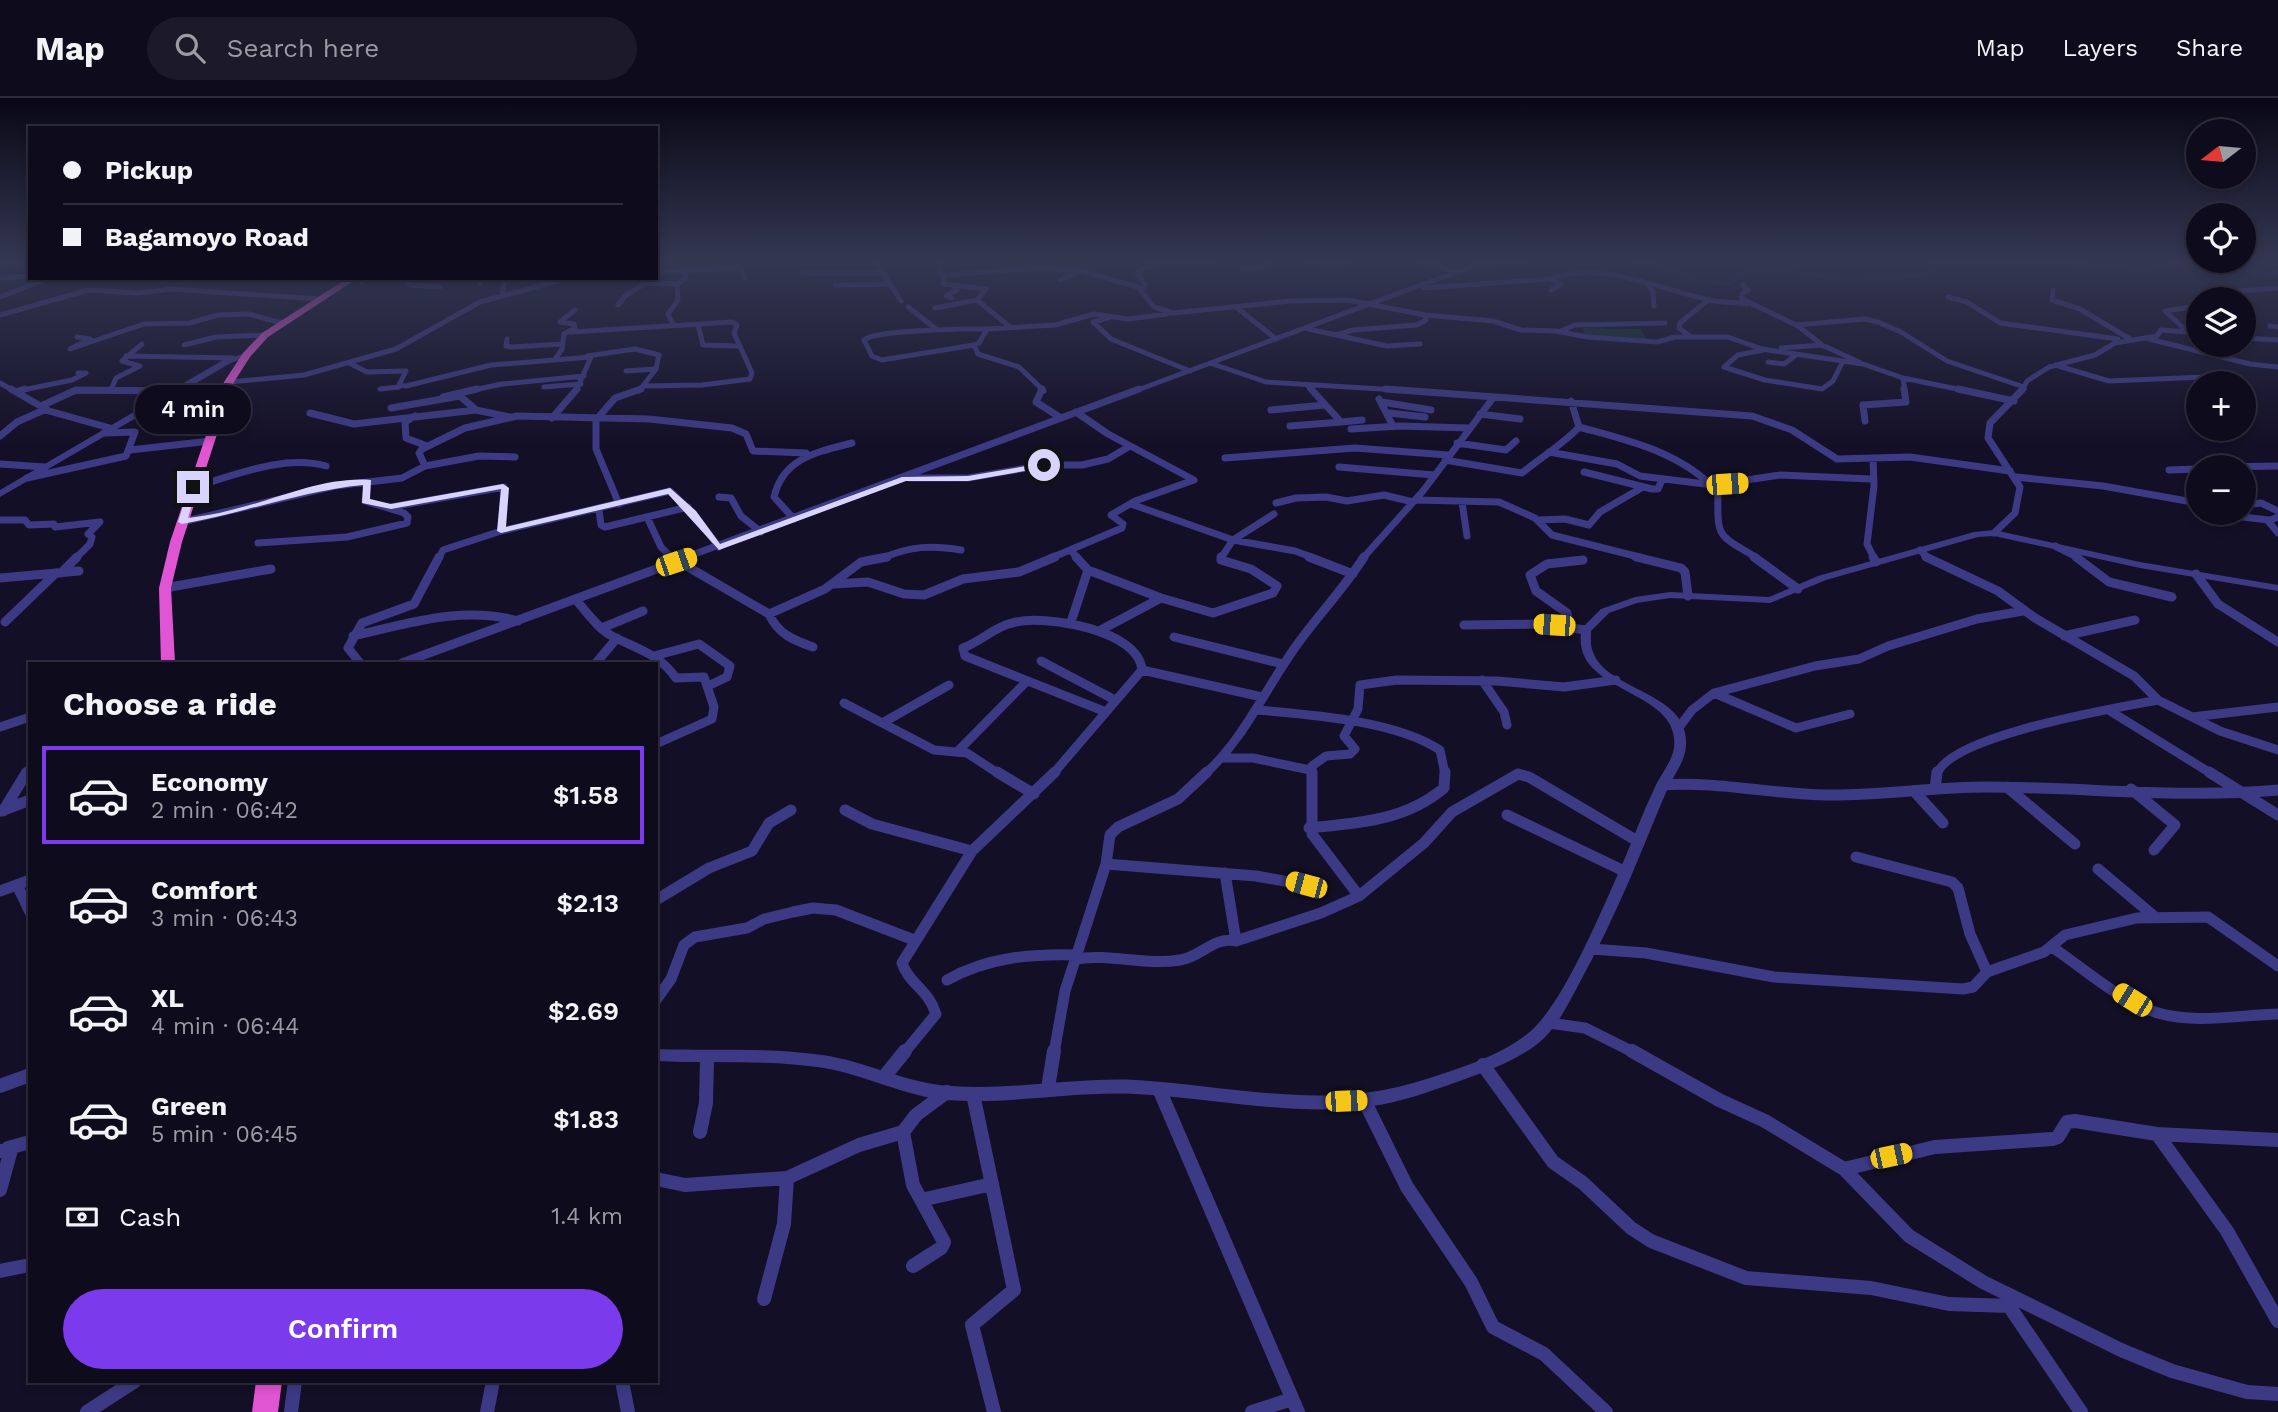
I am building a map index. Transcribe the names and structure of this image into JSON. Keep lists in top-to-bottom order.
{
  "north": "left",
  "page": {
    "header": "Map",
    "search": "Search here",
    "nav": ["Map", "Layers", "Share"],
    "map_buttons": ["+", "−"],
    "banner": ["Pickup", "Bagamoyo Road"],
    "bubble": "4 min",
    "heading": "Choose a ride",
    "list": [
      {
        "name": "Economy",
        "note": "2 min · 06:42",
        "value": "$1.58"
      },
      {
        "name": "Comfort",
        "note": "3 min · 06:43",
        "value": "$2.13"
      },
      {
        "name": "XL",
        "note": "4 min · 06:44",
        "value": "$2.69"
      },
      {
        "name": "Green",
        "note": "5 min · 06:45",
        "value": "$1.83"
      }
    ],
    "pay": ["Cash", "1.4 km"],
    "buttons": "Confirm"
  }
}
